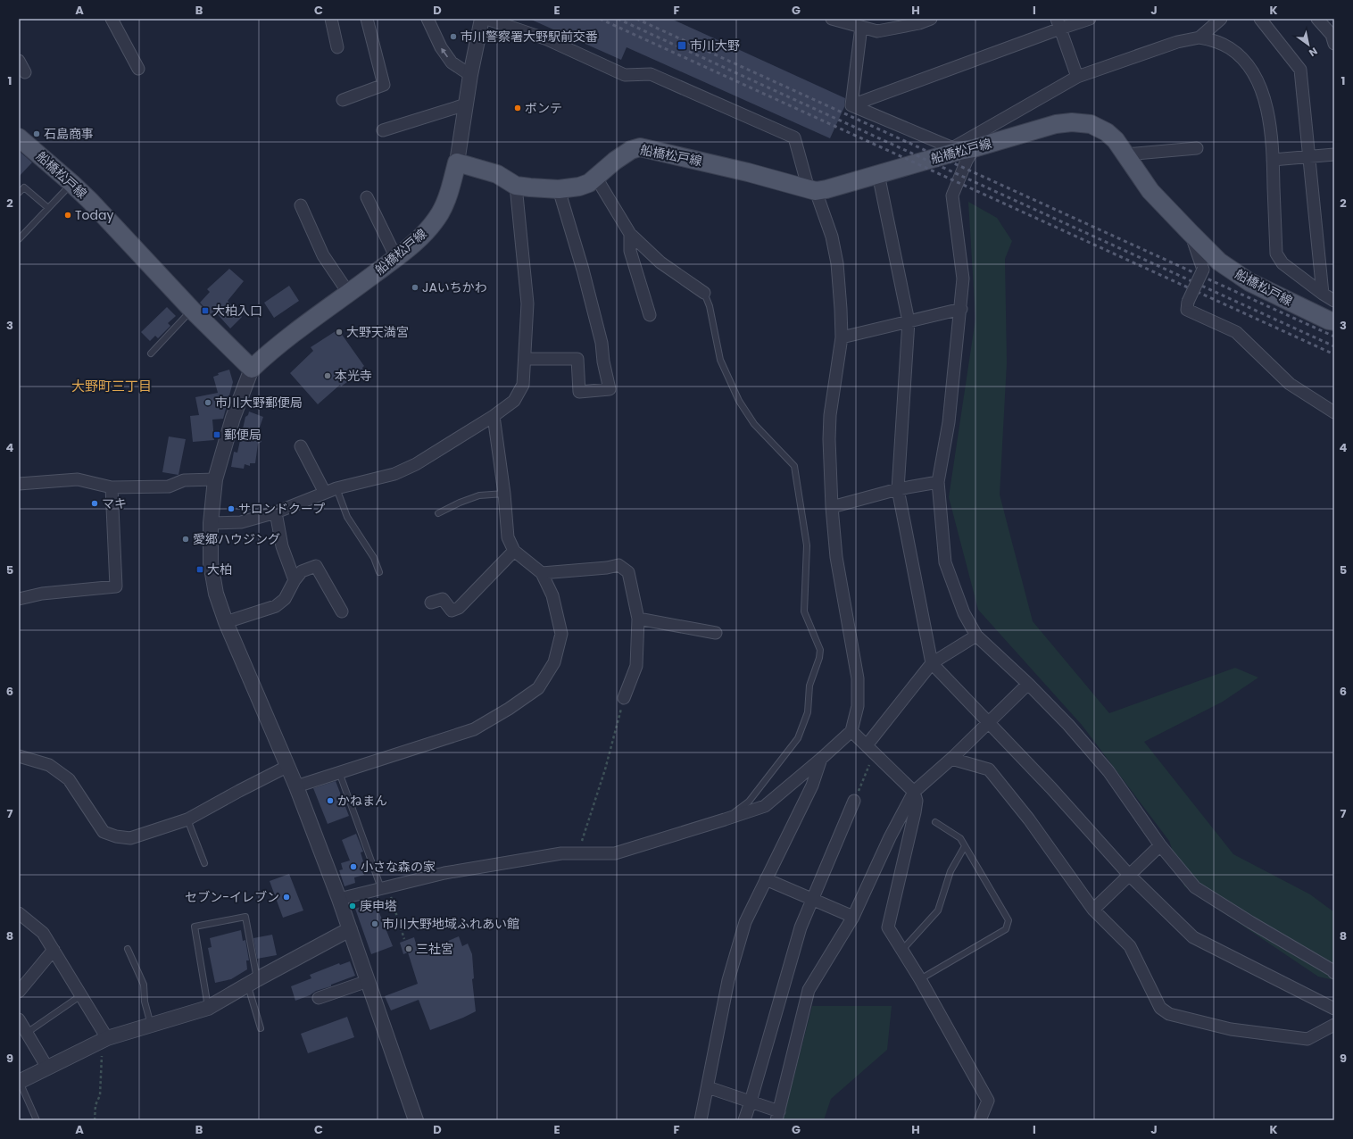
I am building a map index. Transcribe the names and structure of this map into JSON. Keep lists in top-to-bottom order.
{
  "streets": {
    "main road": ["船橋松戸線"]
  },
  "districts": ["大野町三丁目"],
  "places": {
    "other": [
      "市川警察署大野駅前交番",
      "ボンテ",
      "石島商事",
      "Today",
      "JAいちかわ",
      "大野天満宮",
      "本光寺",
      "市川大野郵便局",
      "マキ",
      "サロンドクープ",
      "愛郷ハウジング",
      "かねまん",
      "小さな森の家",
      "セブン-イレブン",
      "庚申塔",
      "市川大野地域ふれあい館",
      "三社宮"
    ],
    "transit": [
      "市川大野",
      "大柏入口",
      "郵便局",
      "大柏"
    ]
  },
  "north": "bottom right",
  "grid": {
    "columns": [
      "A",
      "B",
      "C",
      "D",
      "E",
      "F",
      "G",
      "H",
      "I",
      "J",
      "K"
    ],
    "rows": [
      "1",
      "2",
      "3",
      "4",
      "5",
      "6",
      "7",
      "8",
      "9"
    ]
  }
}
